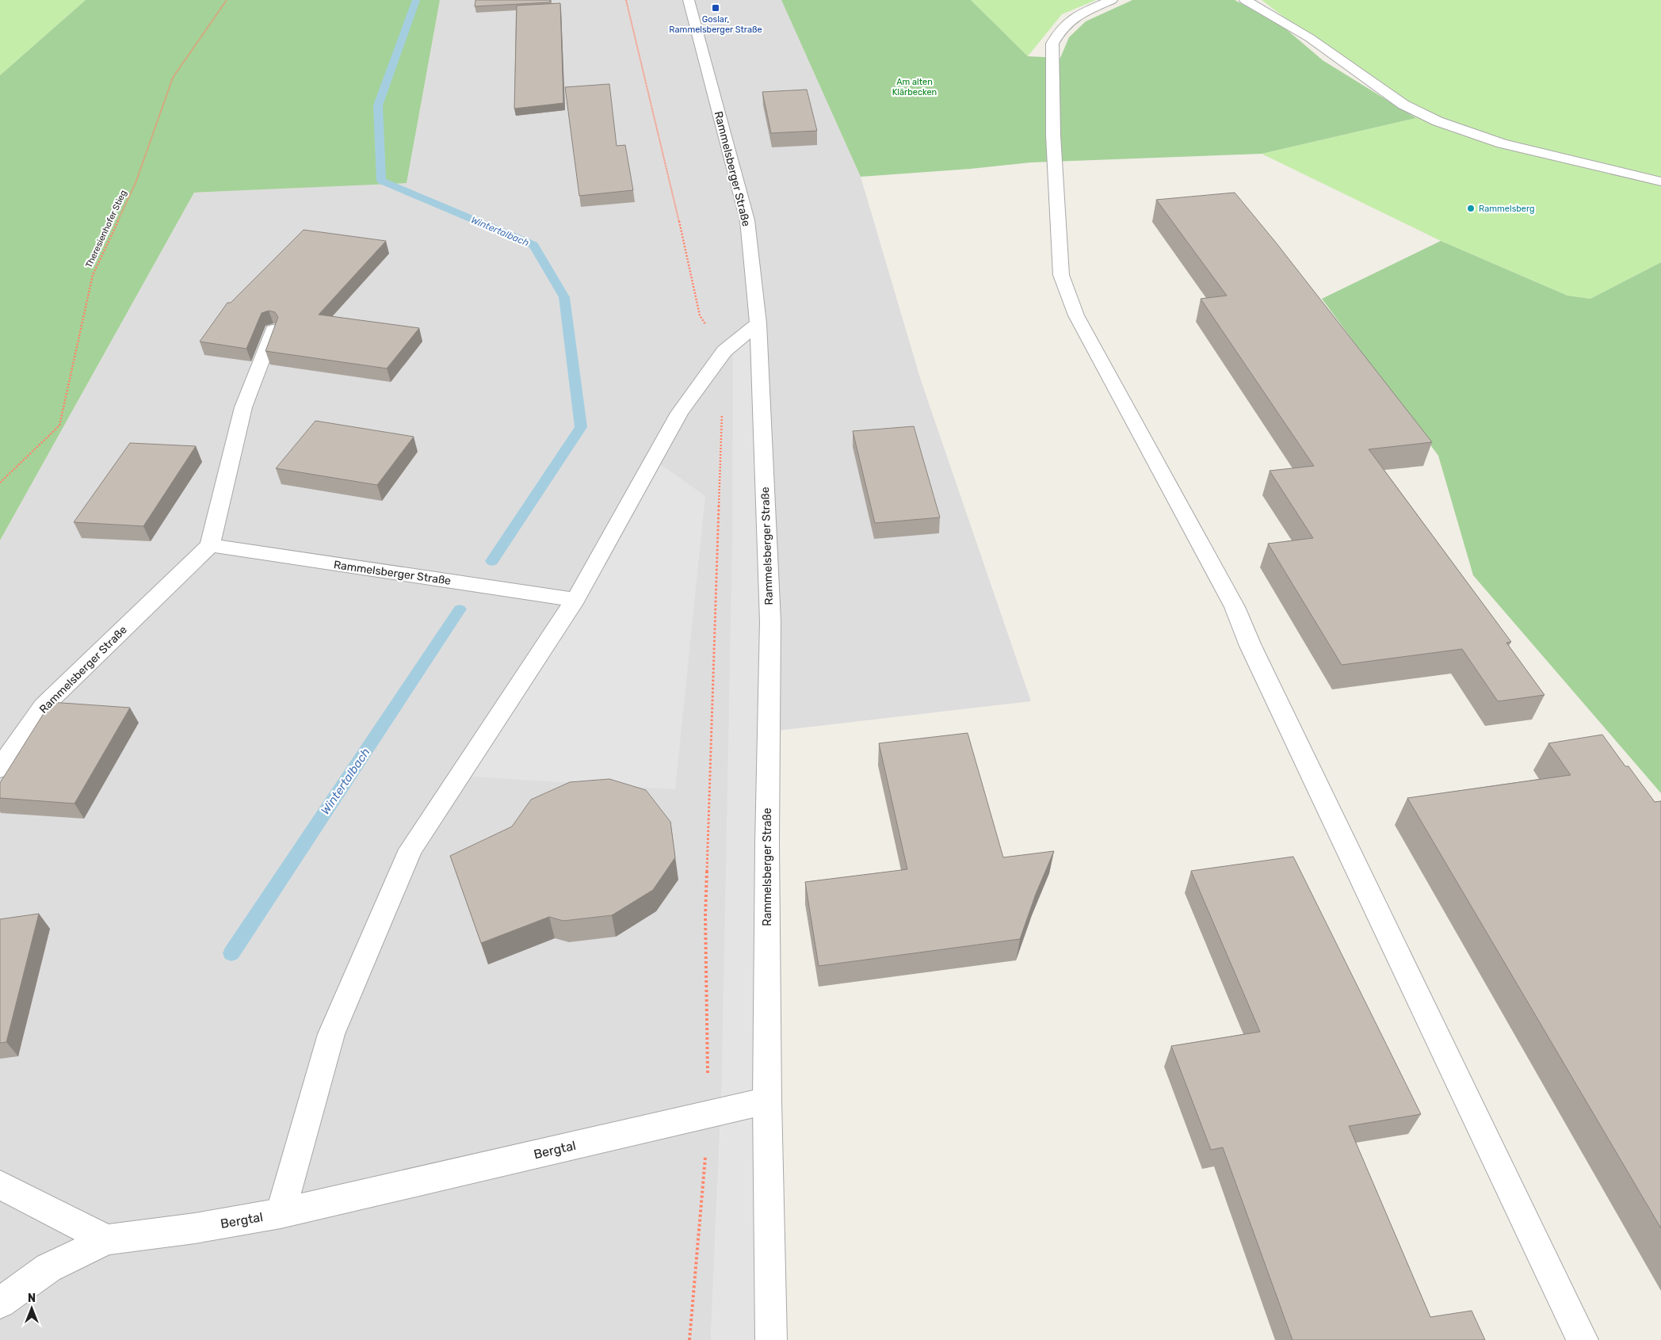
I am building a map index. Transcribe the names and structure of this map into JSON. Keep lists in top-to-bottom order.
{
  "streets": {
    "street": ["Rammelsberger Straße", "Bergtal"],
    "path": ["Theresienhofer Stieg"]
  },
  "crossings": [
    ["Rammelsberger Straße", "Bergtal"]
  ],
  "water": ["Wintertalbach"],
  "parks": ["Am alten Klärbecken"],
  "places": {
    "transit": ["Goslar, Rammelsberger Straße"],
    "other": ["Rammelsberg"]
  },
  "north": "top"
}
